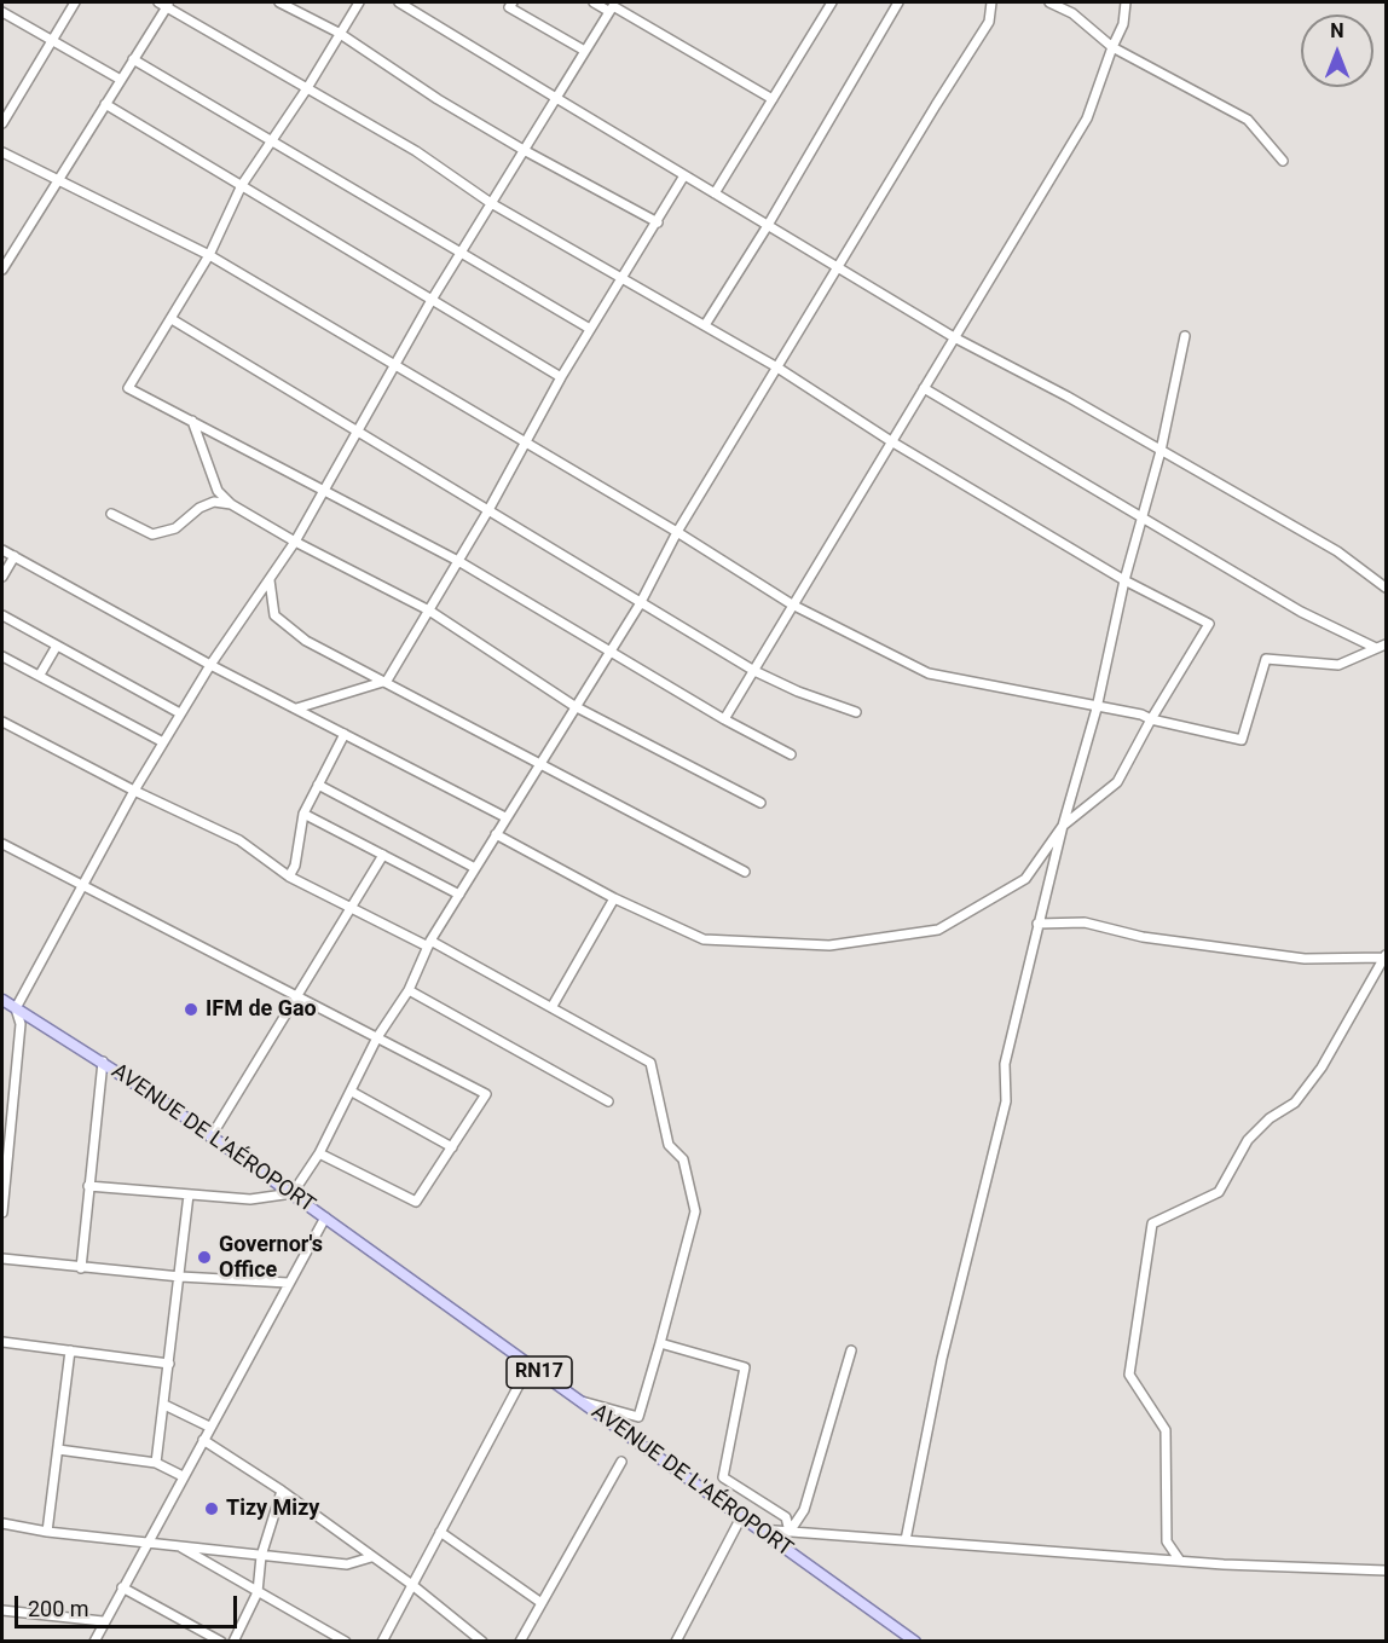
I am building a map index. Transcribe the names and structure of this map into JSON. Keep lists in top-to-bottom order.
{
  "streets": {
    "main road": ["AVENUE DE L'AÉROPORT", "RN17"]
  },
  "places": ["IFM de Gao", "Governor's Office", "Tizy Mizy"],
  "scale_bar": "200 m",
  "north": "top"
}
